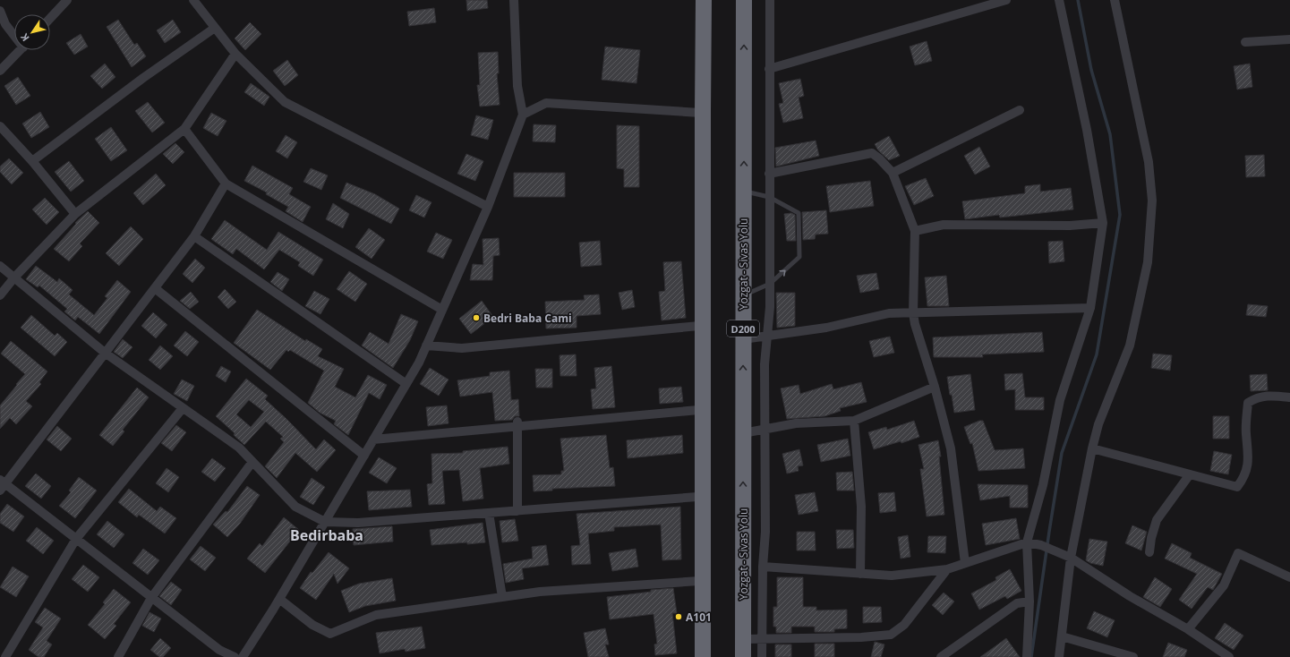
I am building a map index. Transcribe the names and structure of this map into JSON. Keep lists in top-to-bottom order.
{
  "streets": {
    "highway": ["Yozgat - Sivas Yolu", "D200"]
  },
  "districts": ["Bedirbaba"],
  "places": ["Bedri Baba Cami", "A101"],
  "north": "bottom left"
}
